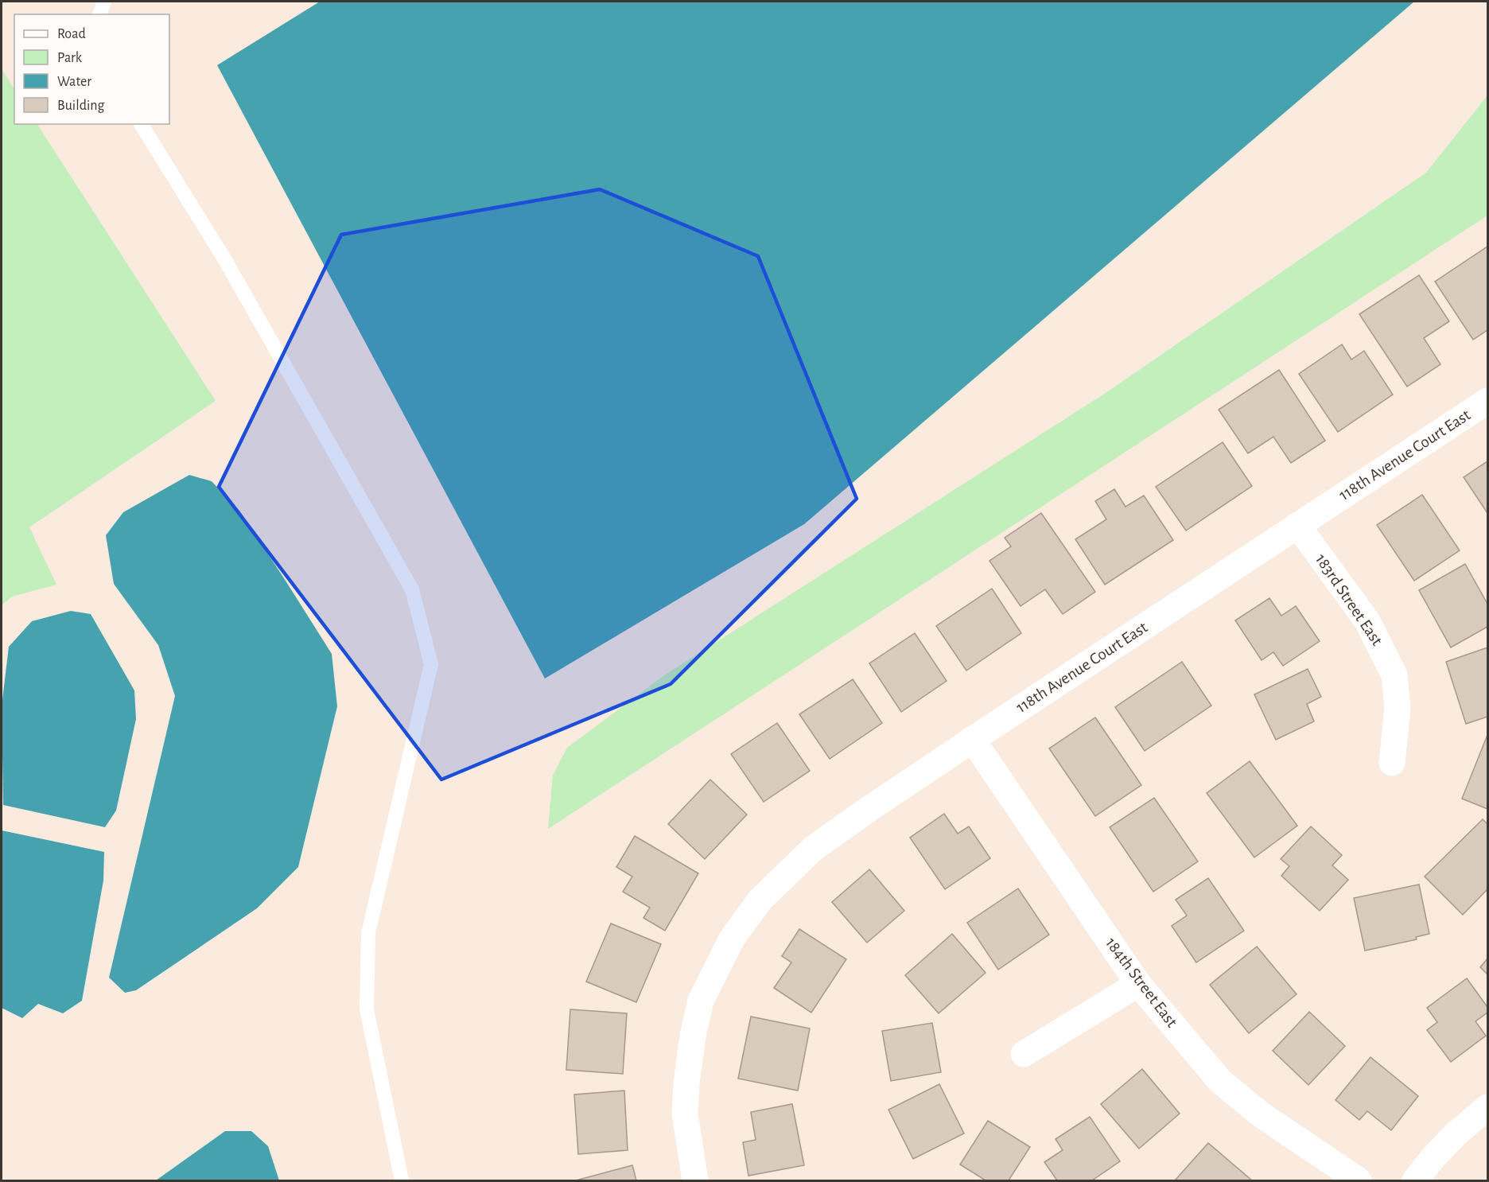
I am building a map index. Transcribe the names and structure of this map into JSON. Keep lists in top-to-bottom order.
{
  "streets": {
    "street": ["118th Avenue Court East", "183rd Street East", "184th Street East"]
  },
  "crossings": [
    ["118th Avenue Court East", "183rd Street East"],
    ["118th Avenue Court East", "184th Street East"]
  ],
  "legend": [
    "Road",
    "Park",
    "Water",
    "Building"
  ]
}
